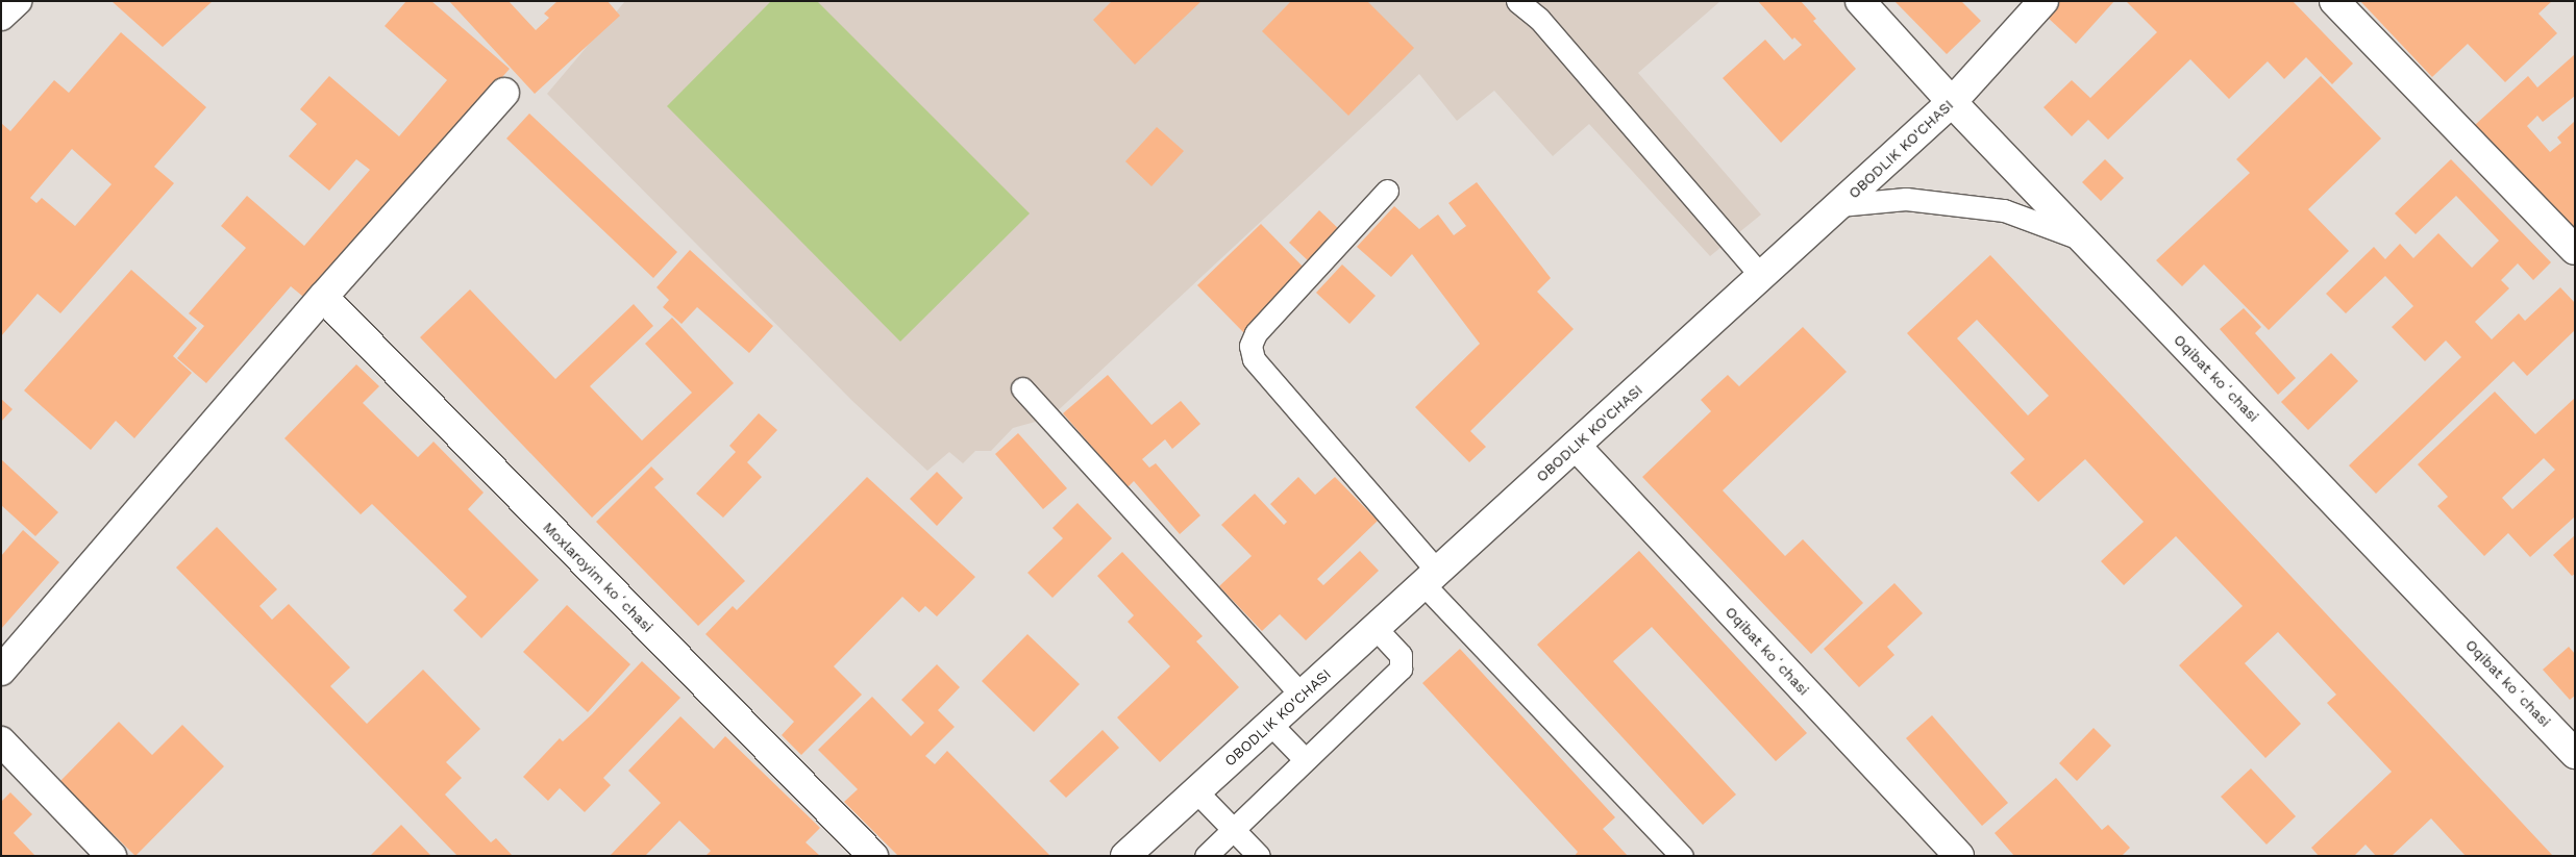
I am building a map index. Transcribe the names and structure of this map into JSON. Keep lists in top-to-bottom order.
{
  "streets": {
    "street": ["OBODLIK KO'CHASI", "Oqibat koʻchasi", "Moxlaroyim koʻchasi"]
  },
  "crossings": [
    ["OBODLIK KO'CHASI", "Oqibat koʻchasi"]
  ]
}
